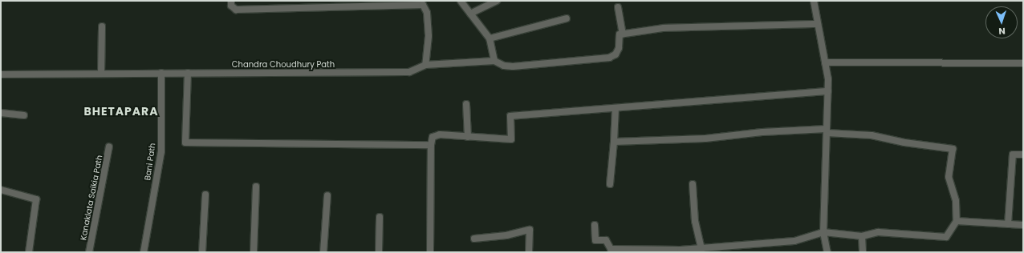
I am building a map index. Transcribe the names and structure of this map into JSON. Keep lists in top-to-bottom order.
{
  "streets": {
    "street": ["Chandra Choudhury Path", "Bani Path", "Kanaklata Saikia Path"]
  },
  "crossings": [
    ["Chandra Choudhury Path", "Bani Path"]
  ],
  "districts": ["BHETAPARA"],
  "north": "bottom"
}
